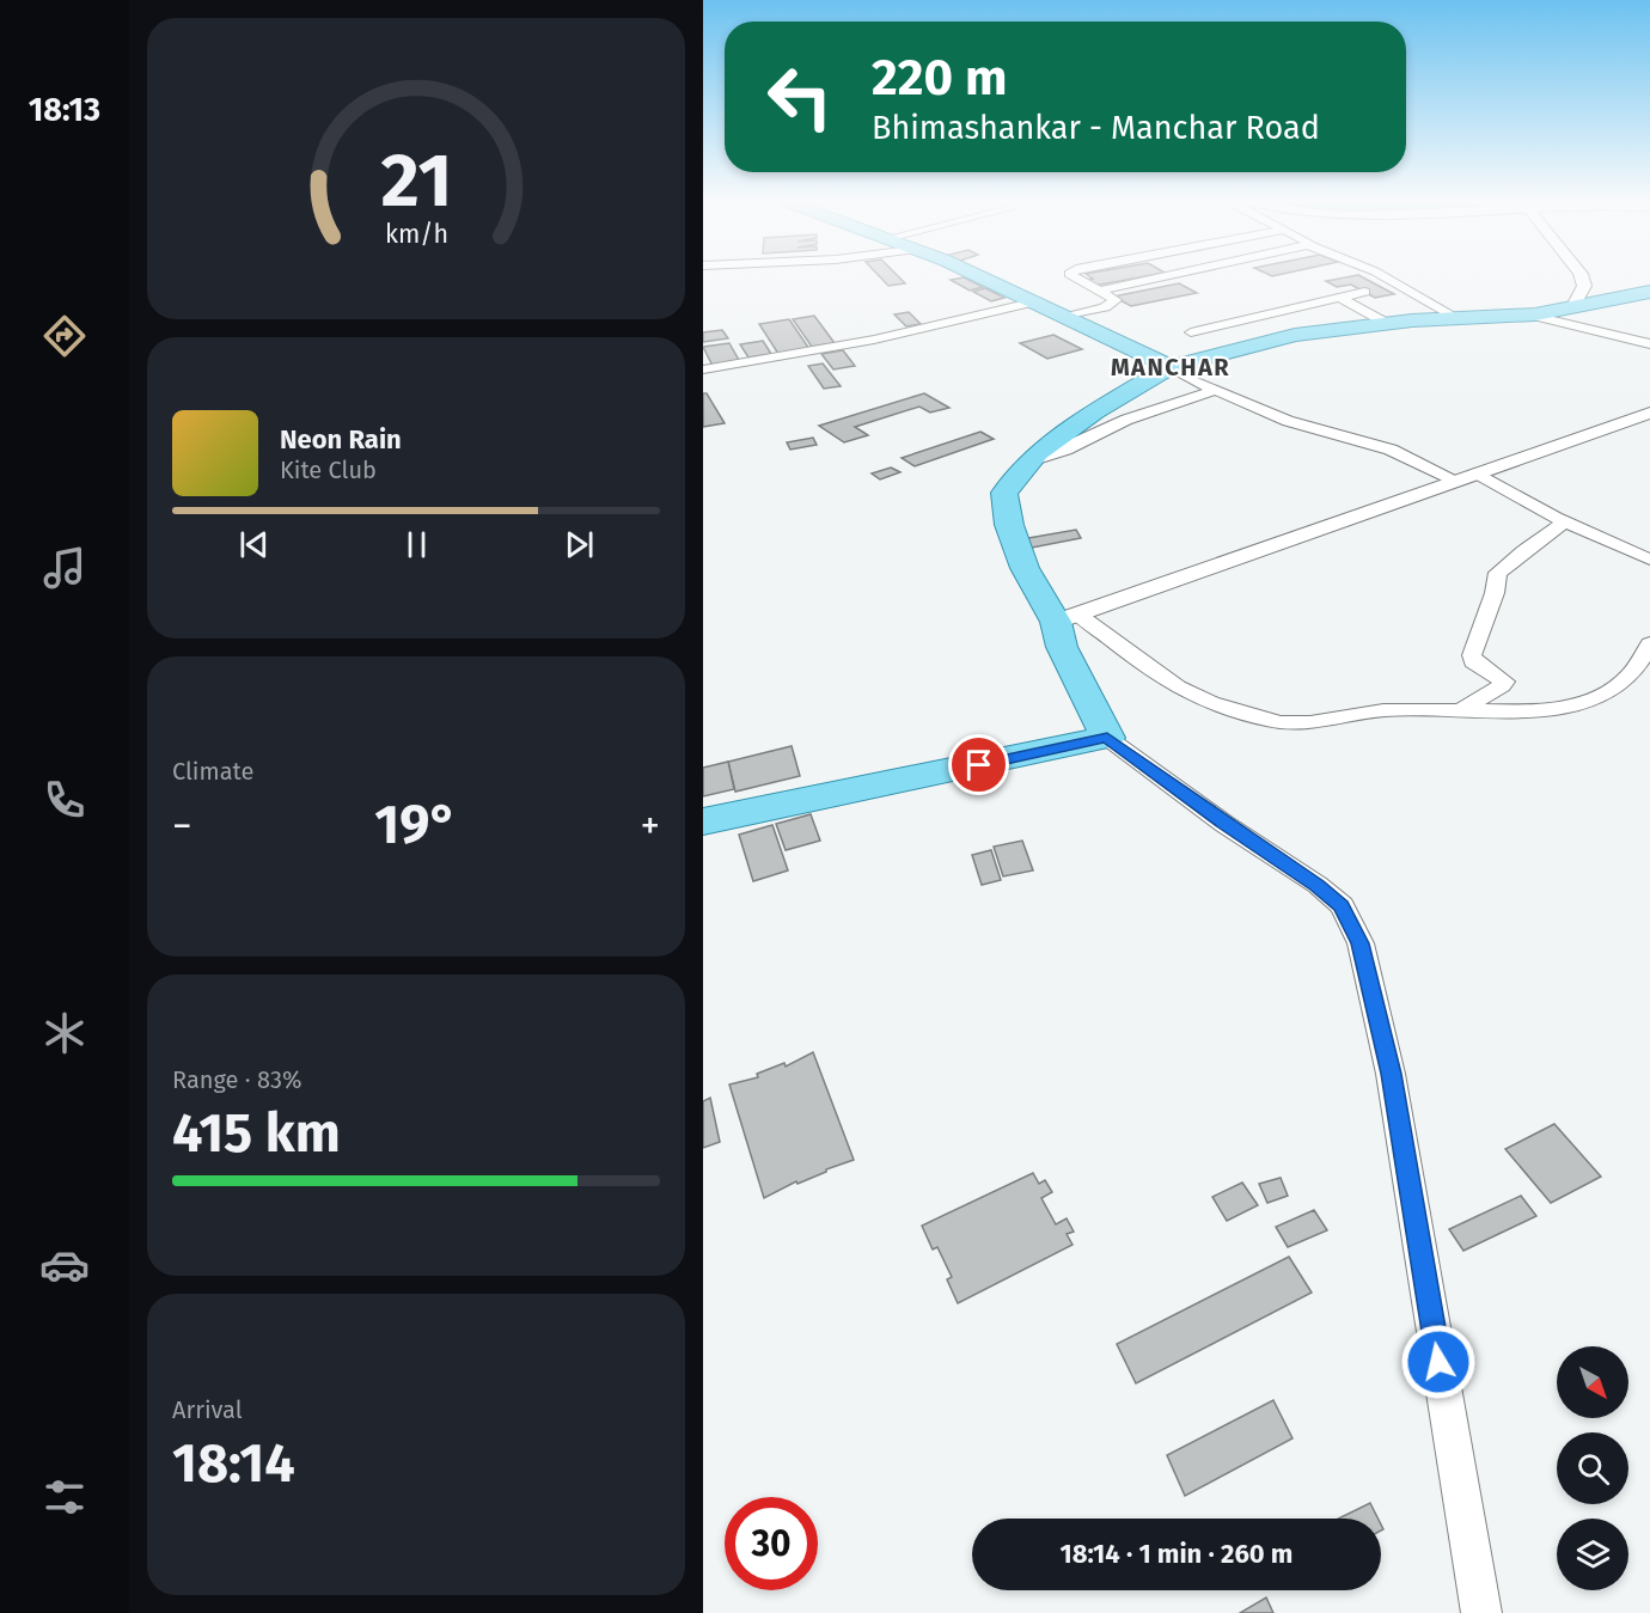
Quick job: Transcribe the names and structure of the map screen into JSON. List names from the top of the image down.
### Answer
{
  "districts": ["MANCHAR"],
  "north": "bottom right",
  "page": {
    "tabs": "18:13",
    "turn": ["220 m", "Bhimashankar - Manchar Road"],
    "song": ["Neon Rain", "Kite Club"],
    "tile": [
      "Climate",
      ["Range · 83%", "415 km"],
      ["Arrival", "18:14"]
    ],
    "heat": ["−", "19°", "+"],
    "limit": "30",
    "trip": "18:14 · 1 min · 260 m",
    "gauge": ["21", "km/h"]
  }
}
